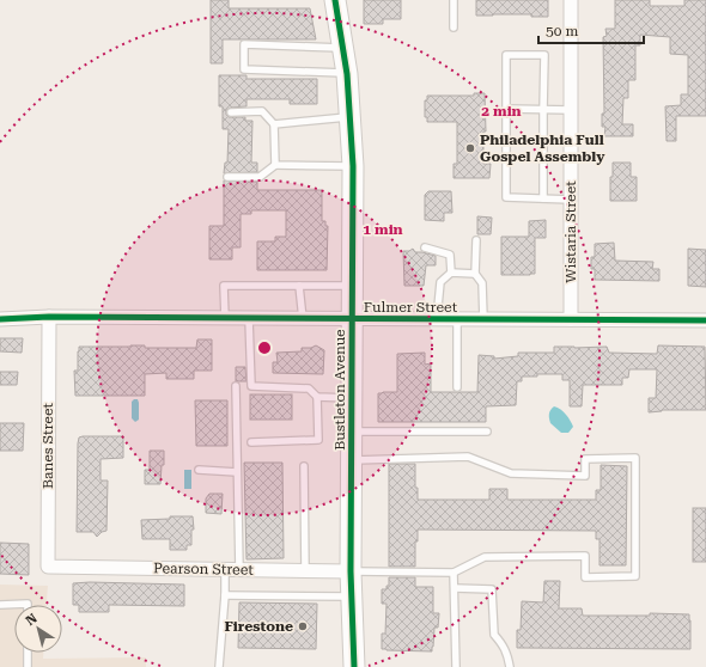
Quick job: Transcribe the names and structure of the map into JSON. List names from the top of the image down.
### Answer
{
  "streets": {
    "main road": ["Bustleton Avenue"],
    "street": [
      "Wistaria Street",
      "Fulmer Street",
      "Banes Street",
      "Pearson Street"
    ]
  },
  "crossings": [
    ["Wistaria Street", "Fulmer Street"],
    ["Fulmer Street", "Bustleton Avenue"],
    ["Fulmer Street", "Banes Street"],
    ["Bustleton Avenue", "Pearson Street"],
    ["Banes Street", "Pearson Street"]
  ],
  "places": ["Philadelphia Full Gospel Assembly", "Firestone"],
  "scale_bar": "50 m",
  "north": "top left",
  "rings": ["2 min", "1 min"]
}
